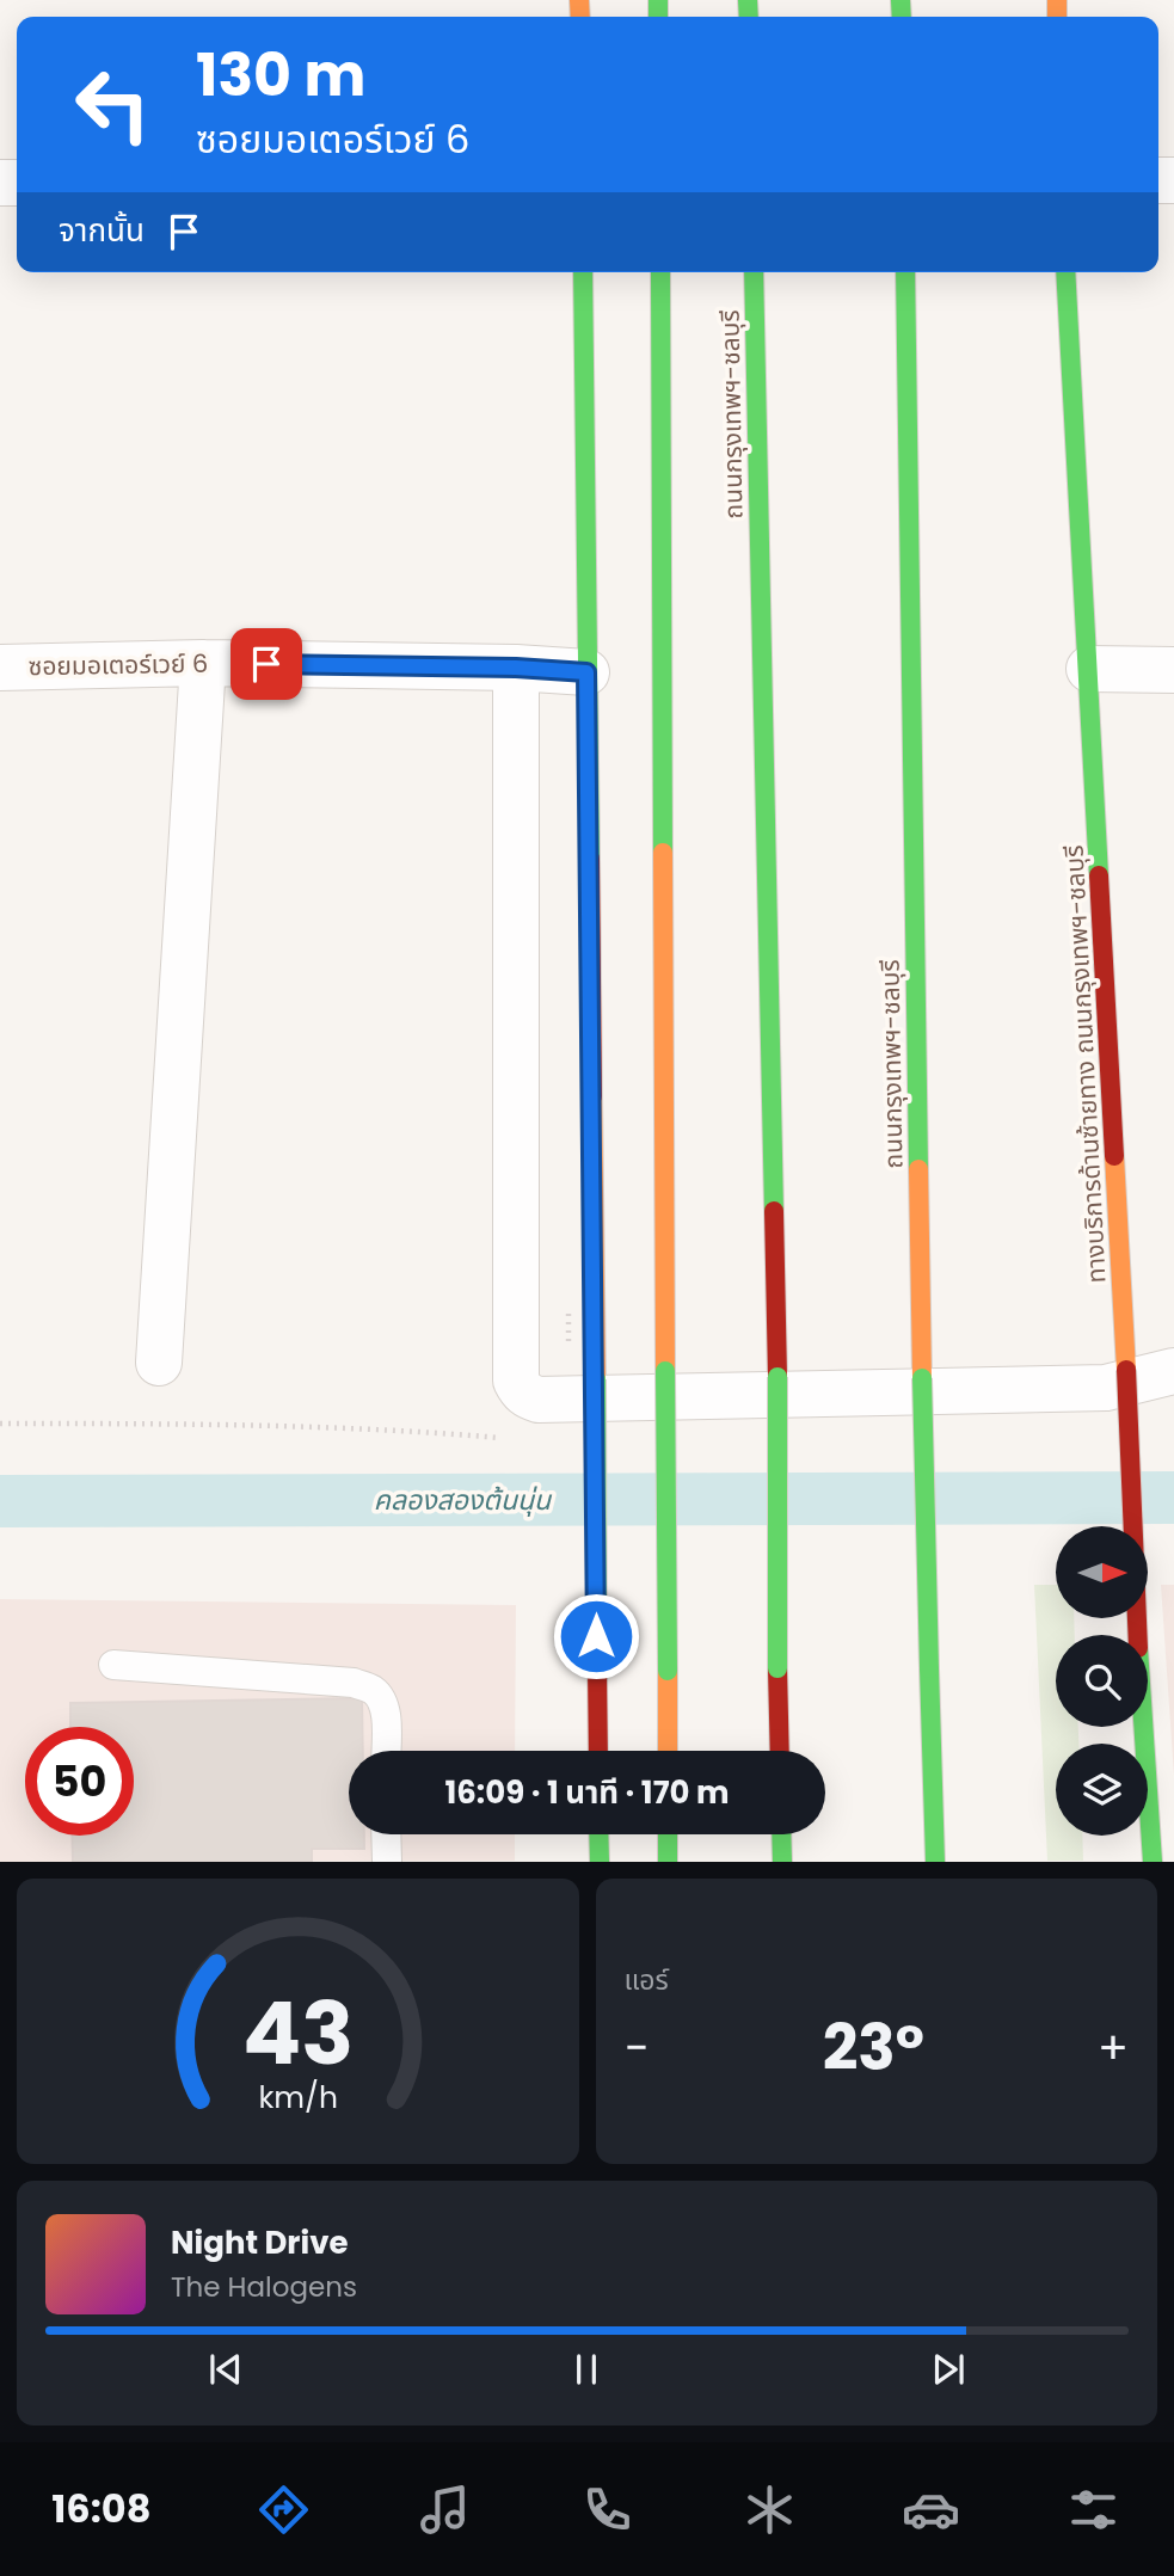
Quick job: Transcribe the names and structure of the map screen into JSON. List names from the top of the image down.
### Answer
{
  "streets": {
    "main road": ["ถนนกรุงเทพฯ-ชลบุรี", "ทางบริการด้านซ้ายทาง ถนนกรุงเทพฯ-ชลบุรี"],
    "street": ["ซอยมอเตอร์เวย์ 6"]
  },
  "water": ["คลองสองต้นนุ่น"],
  "north": "right",
  "page": {
    "turn": ["130 m", "ซอยมอเตอร์เวย์ 6"],
    "then": "จากนั้น",
    "limit": "50",
    "trip": "16:09 · 1 นาที · 170 m",
    "tile": "แอร์",
    "heat": ["−", "23°", "+"],
    "song": ["Night Drive", "The Halogens"],
    "tabs": "16:08",
    "gauge": ["43", "km/h"]
  }
}
